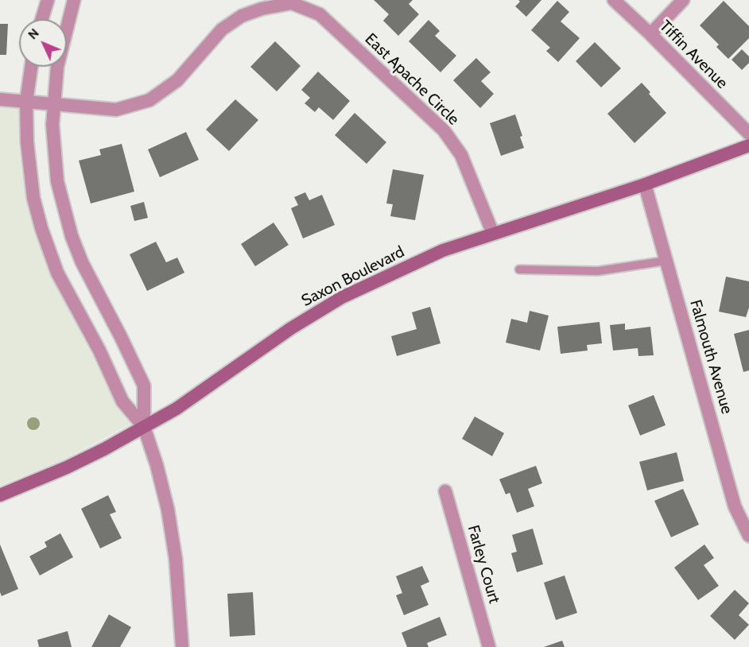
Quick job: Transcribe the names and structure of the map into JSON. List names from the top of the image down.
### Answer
{
  "streets": {
    "main road": ["Saxon Boulevard"],
    "street": [
      "Tiffin Avenue",
      "East Apache Circle",
      "Falmouth Avenue",
      "Farley Court"
    ]
  },
  "crossings": [
    ["East Apache Circle", "Saxon Boulevard"],
    ["Saxon Boulevard", "Falmouth Avenue"]
  ],
  "north": "top left"
}
